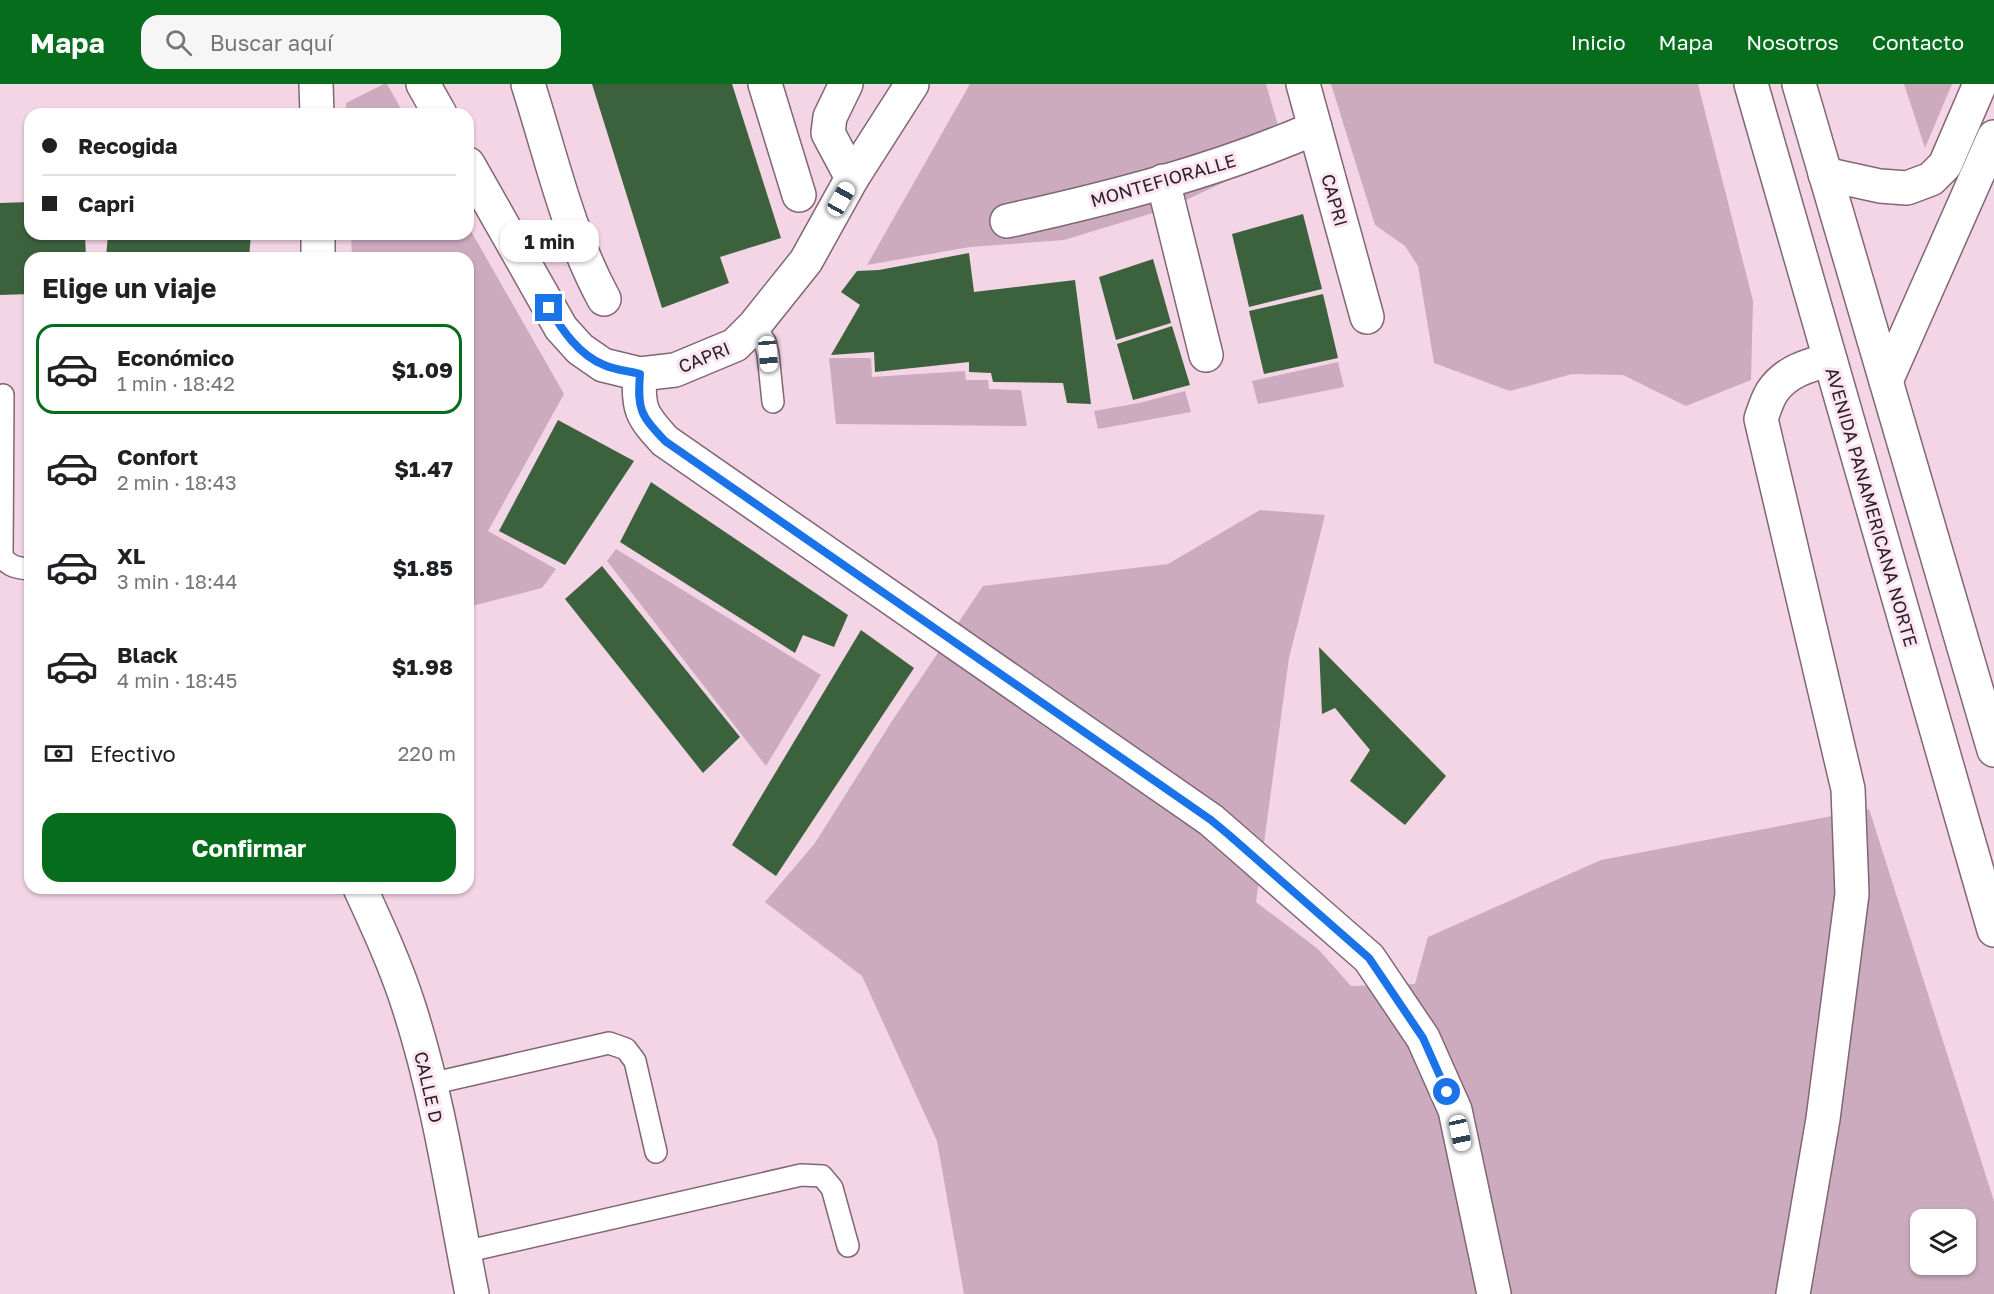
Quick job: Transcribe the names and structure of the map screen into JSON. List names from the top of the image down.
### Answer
{
  "streets": {
    "street": [
      "MONTEFIORALLE",
      "CAPRI",
      "AVENIDA PANAMERICANA NORTE",
      "CALLE D"
    ]
  },
  "crossings": [
    ["MONTEFIORALLE", "CAPRI"]
  ],
  "page": {
    "header": "Mapa",
    "search": "Buscar aquí",
    "nav": [
      "Inicio",
      "Mapa",
      "Nosotros",
      "Contacto"
    ],
    "banner": ["Recogida", "Capri"],
    "bubble": "1 min",
    "heading": "Elige un viaje",
    "list": [
      {
        "name": "Económico",
        "note": "1 min · 18:42",
        "value": "$1.09"
      },
      {
        "name": "Confort",
        "note": "2 min · 18:43",
        "value": "$1.47"
      },
      {
        "name": "XL",
        "note": "3 min · 18:44",
        "value": "$1.85"
      },
      {
        "name": "Black",
        "note": "4 min · 18:45",
        "value": "$1.98"
      }
    ],
    "pay": ["Efectivo", "220 m"],
    "buttons": "Confirmar"
  }
}
